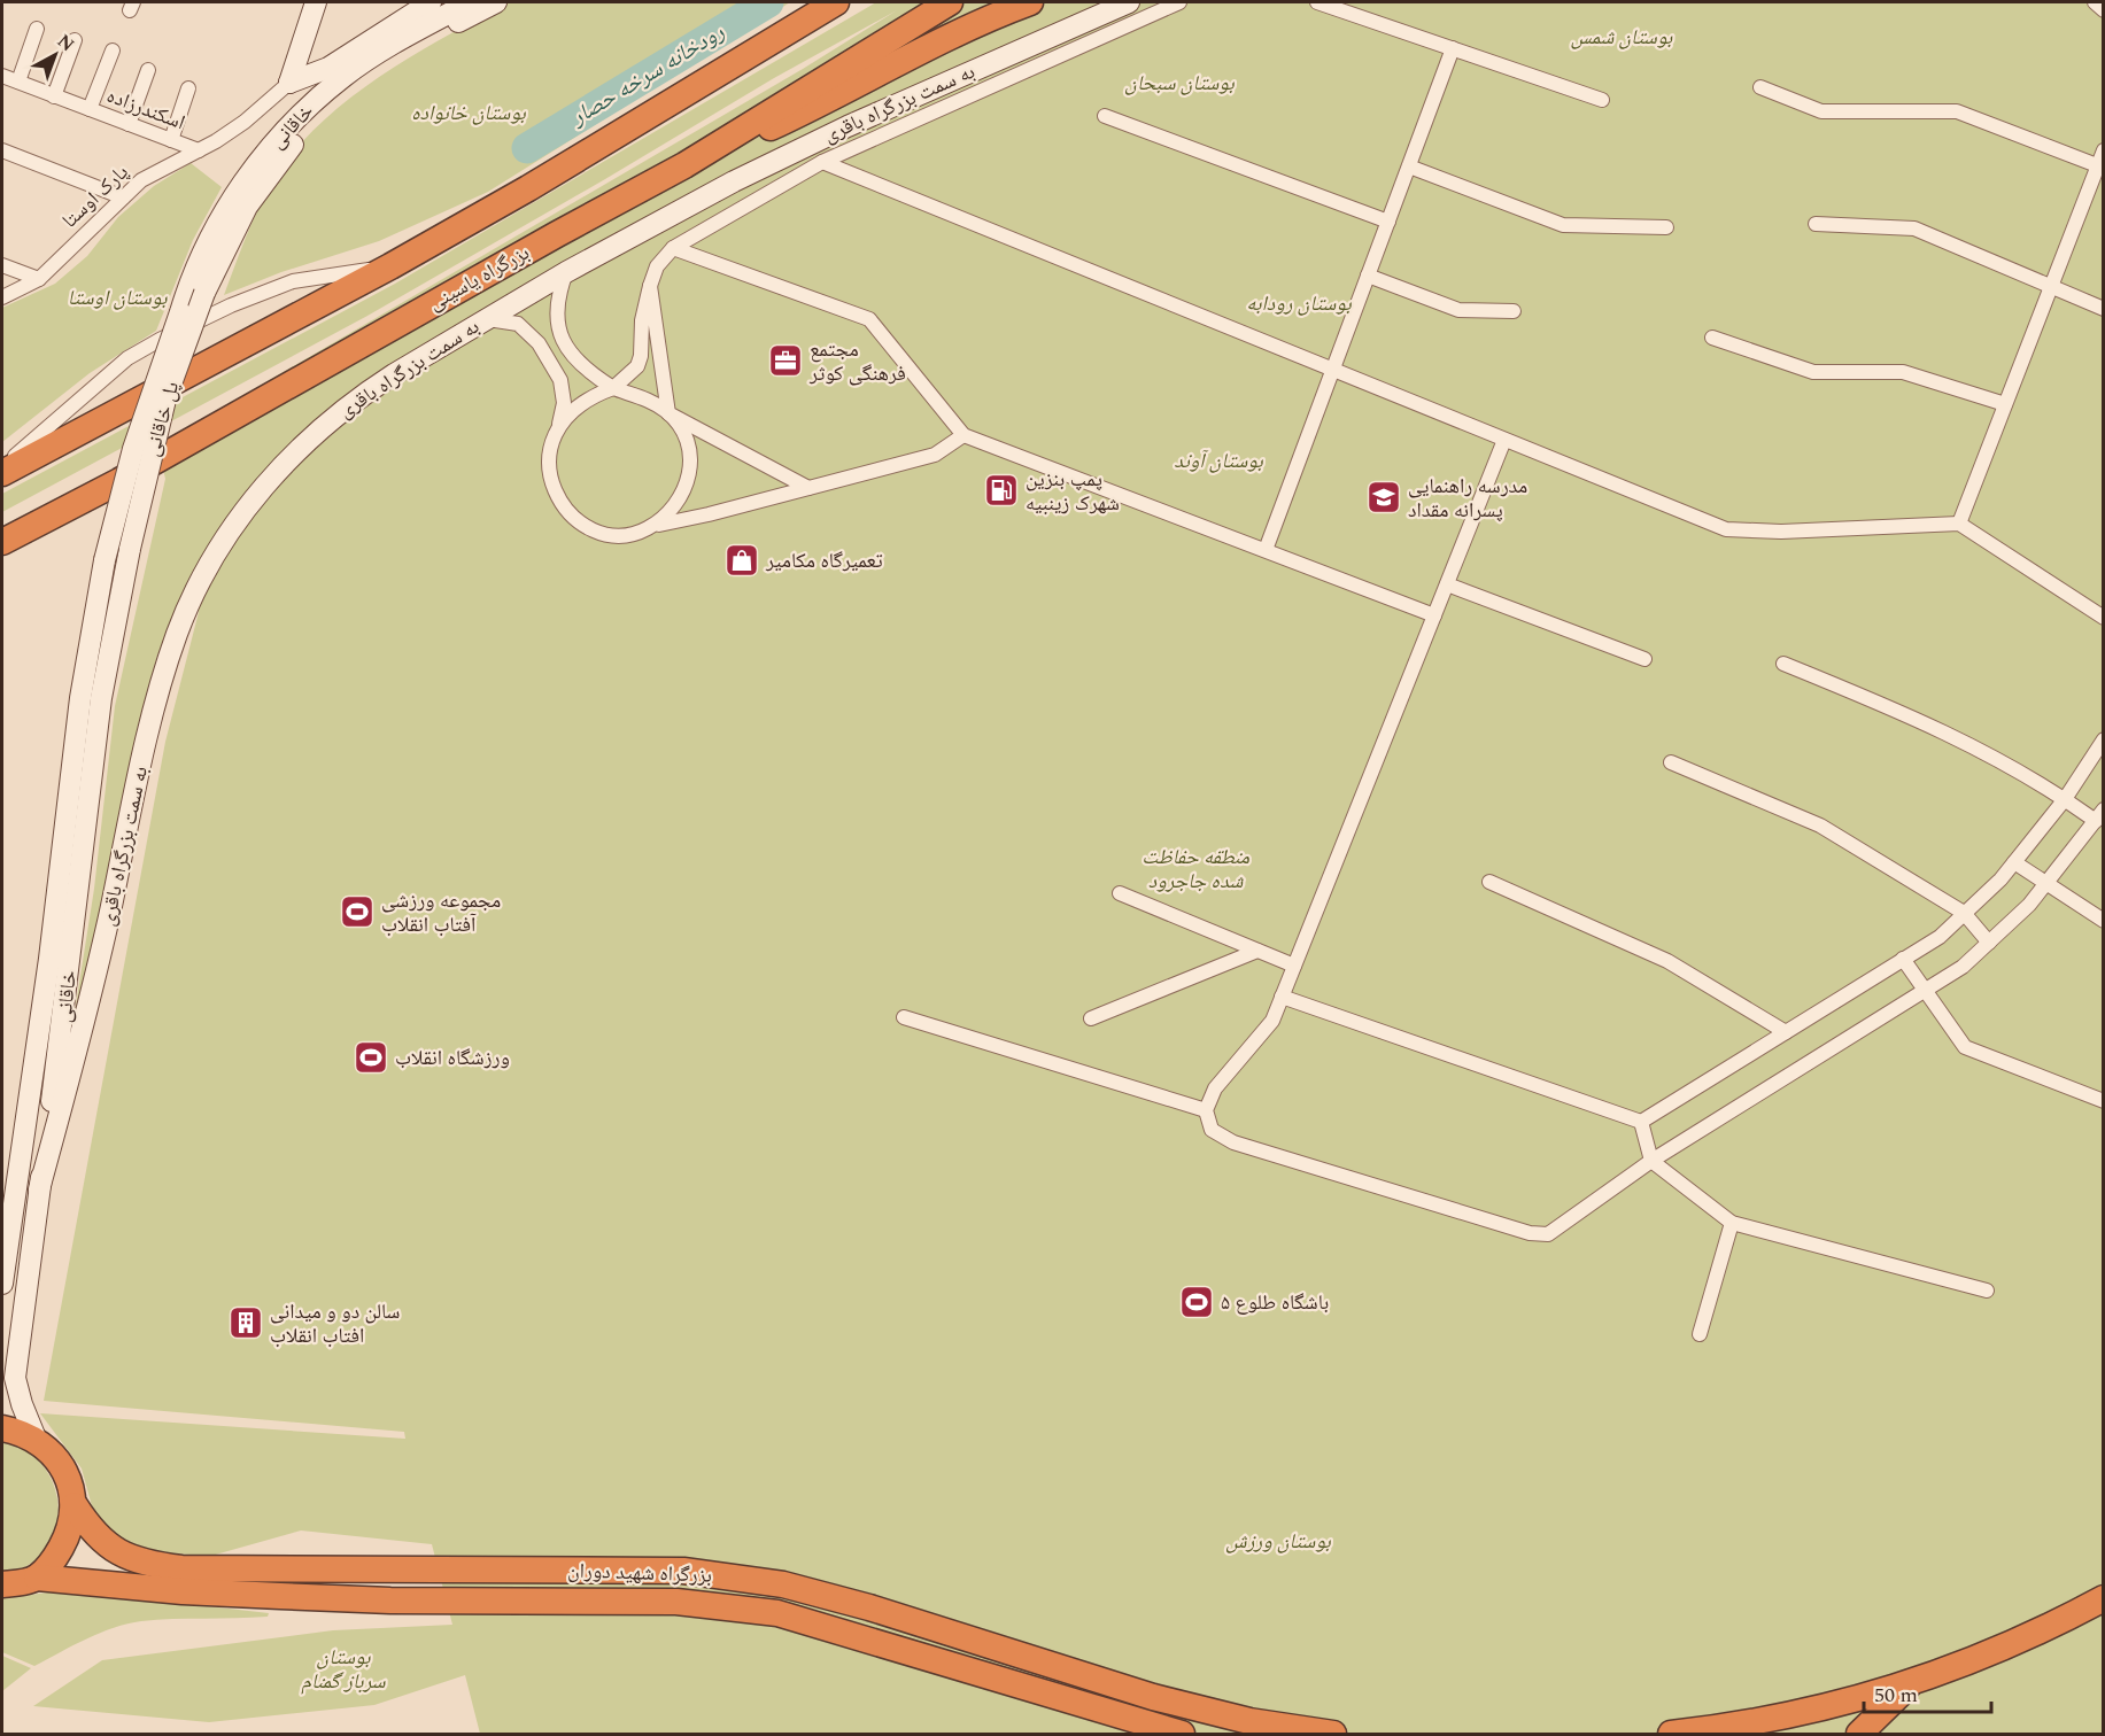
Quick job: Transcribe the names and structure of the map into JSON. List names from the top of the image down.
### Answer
{
  "streets": {
    "highway": ["بزرگراه یاسینی", "بزرگراه شهید دوران"],
    "main road": ["به سمت بزرگراه باقری", "خاقانی", "پل خاقانی"],
    "street": ["اسکندرزاده", "پارک اوستا"]
  },
  "crossings": [
    ["به سمت بزرگراه باقری", "خاقانی"],
    ["اسکندرزاده", "پارک اوستا"],
    ["خاقانی", "پل خاقانی"]
  ],
  "water": ["رودخانه سرخه حصار"],
  "parks": [
    "بوستان شمس",
    "بوستان سبحان",
    "بوستان خانواده",
    "بوستان اوستا",
    "بوستان رودابه",
    "بوستان آوند",
    "منطقه حفاظت شده جاجرود",
    "بوستان ورزش",
    "بوستان سرباز گمنام"
  ],
  "places": {
    "office": ["مجتمع فرهنگی کوثر"],
    "fuel station": ["پمپ بنزین شهرک زینبیه"],
    "school or university": ["مدرسه راهنمایی پسرانه مقداد"],
    "shop": ["تعمیرگاه مکامیر"],
    "sports": ["مجموعه ورزشی آفتاب انقلاب", "ورزشگاه انقلاب", "باشگاه طلوع ۵"],
    "building": ["سالن دو و میدانی افتاب انقلاب"]
  },
  "scale_bar": "50 m",
  "north": "top right"
}
